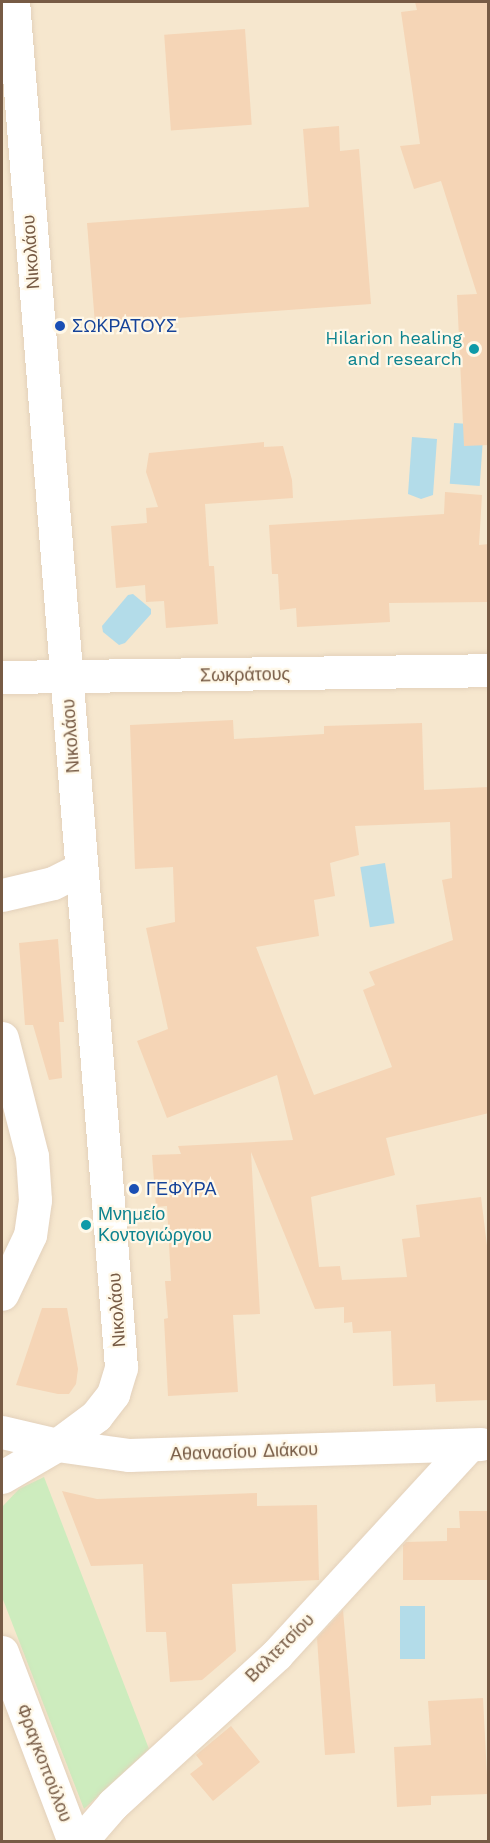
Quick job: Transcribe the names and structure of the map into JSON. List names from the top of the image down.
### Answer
{
  "streets": {
    "street": [
      "Νικολάου",
      "Σωκράτους",
      "Αθανασίου Διάκου",
      "Βαλτετσίου",
      "Φραγκοπούλου"
    ]
  },
  "crossings": [
    ["Νικολάου", "Σωκράτους"],
    ["Νικολάου", "Αθανασίου Διάκου"],
    ["Αθανασίου Διάκου", "Βαλτετσίου"]
  ],
  "places": [
    "ΣΩΚΡΑΤΟΥΣ",
    "Hilarion healing and research",
    "ΓΕΦΥΡΑ",
    "Μνημείο Κοντογιώργου"
  ]
}
